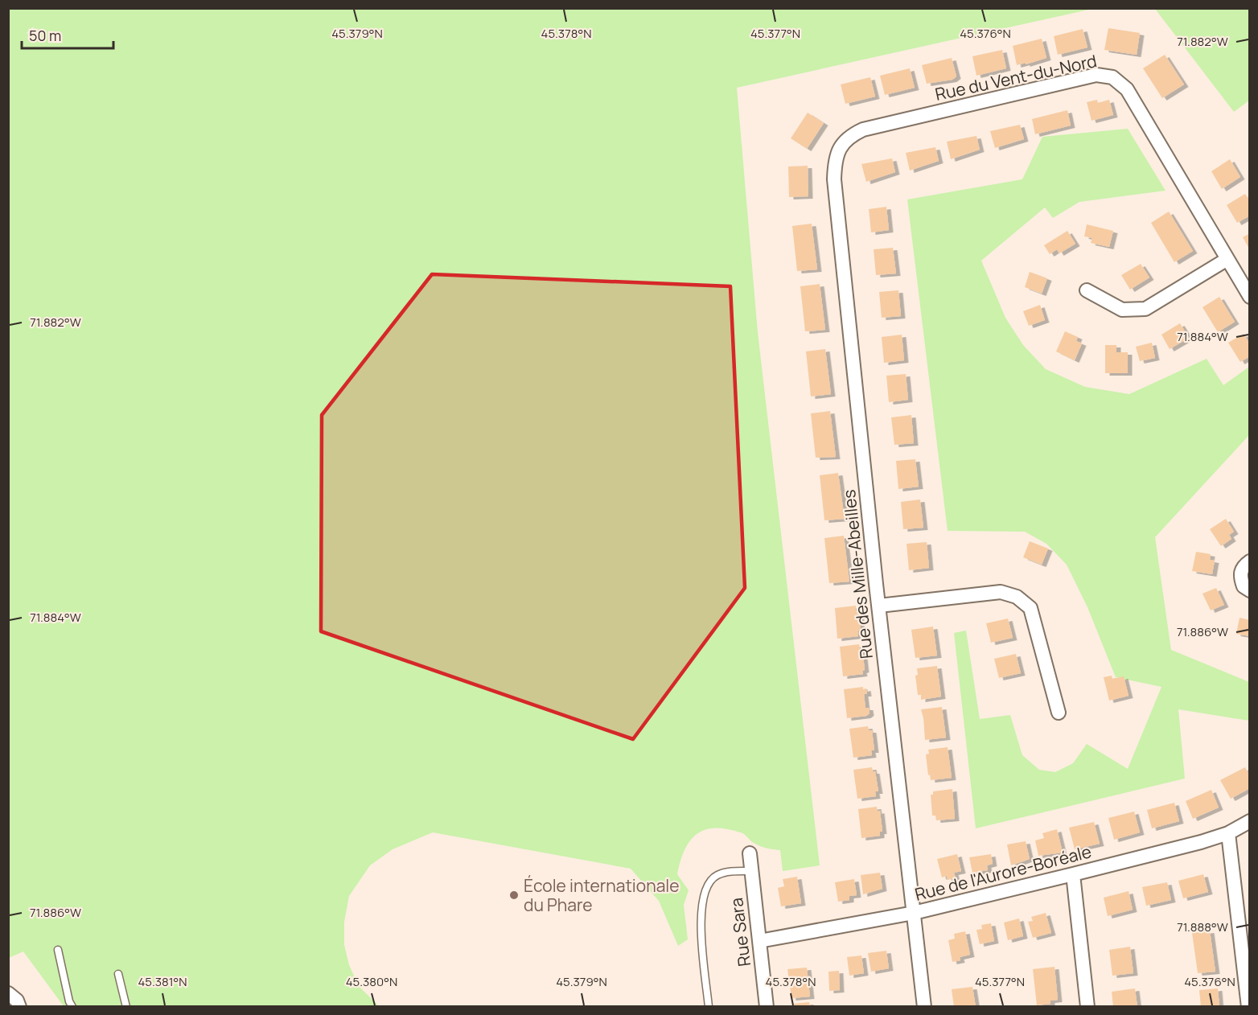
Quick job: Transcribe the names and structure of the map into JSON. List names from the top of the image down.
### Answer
{
  "streets": {
    "street": [
      "Rue du Vent-du-Nord",
      "Rue des Mille-Abeilles",
      "Rue de l'Aurore-Boréale",
      "Rue Sara"
    ]
  },
  "crossings": [
    ["Rue du Vent-du-Nord", "Rue des Mille-Abeilles"],
    ["Rue des Mille-Abeilles", "Rue de l'Aurore-Boréale"],
    ["Rue de l'Aurore-Boréale", "Rue Sara"]
  ],
  "places": ["École internationale du Phare"],
  "scale_bar": "50 m",
  "coordinates": [
    "45.379°N",
    "45.378°N",
    "45.377°N",
    "45.376°N",
    "71.882°W",
    "71.884°W",
    "71.886°W",
    "71.888°W",
    "45.381°N",
    "45.380°N"
  ]
}
